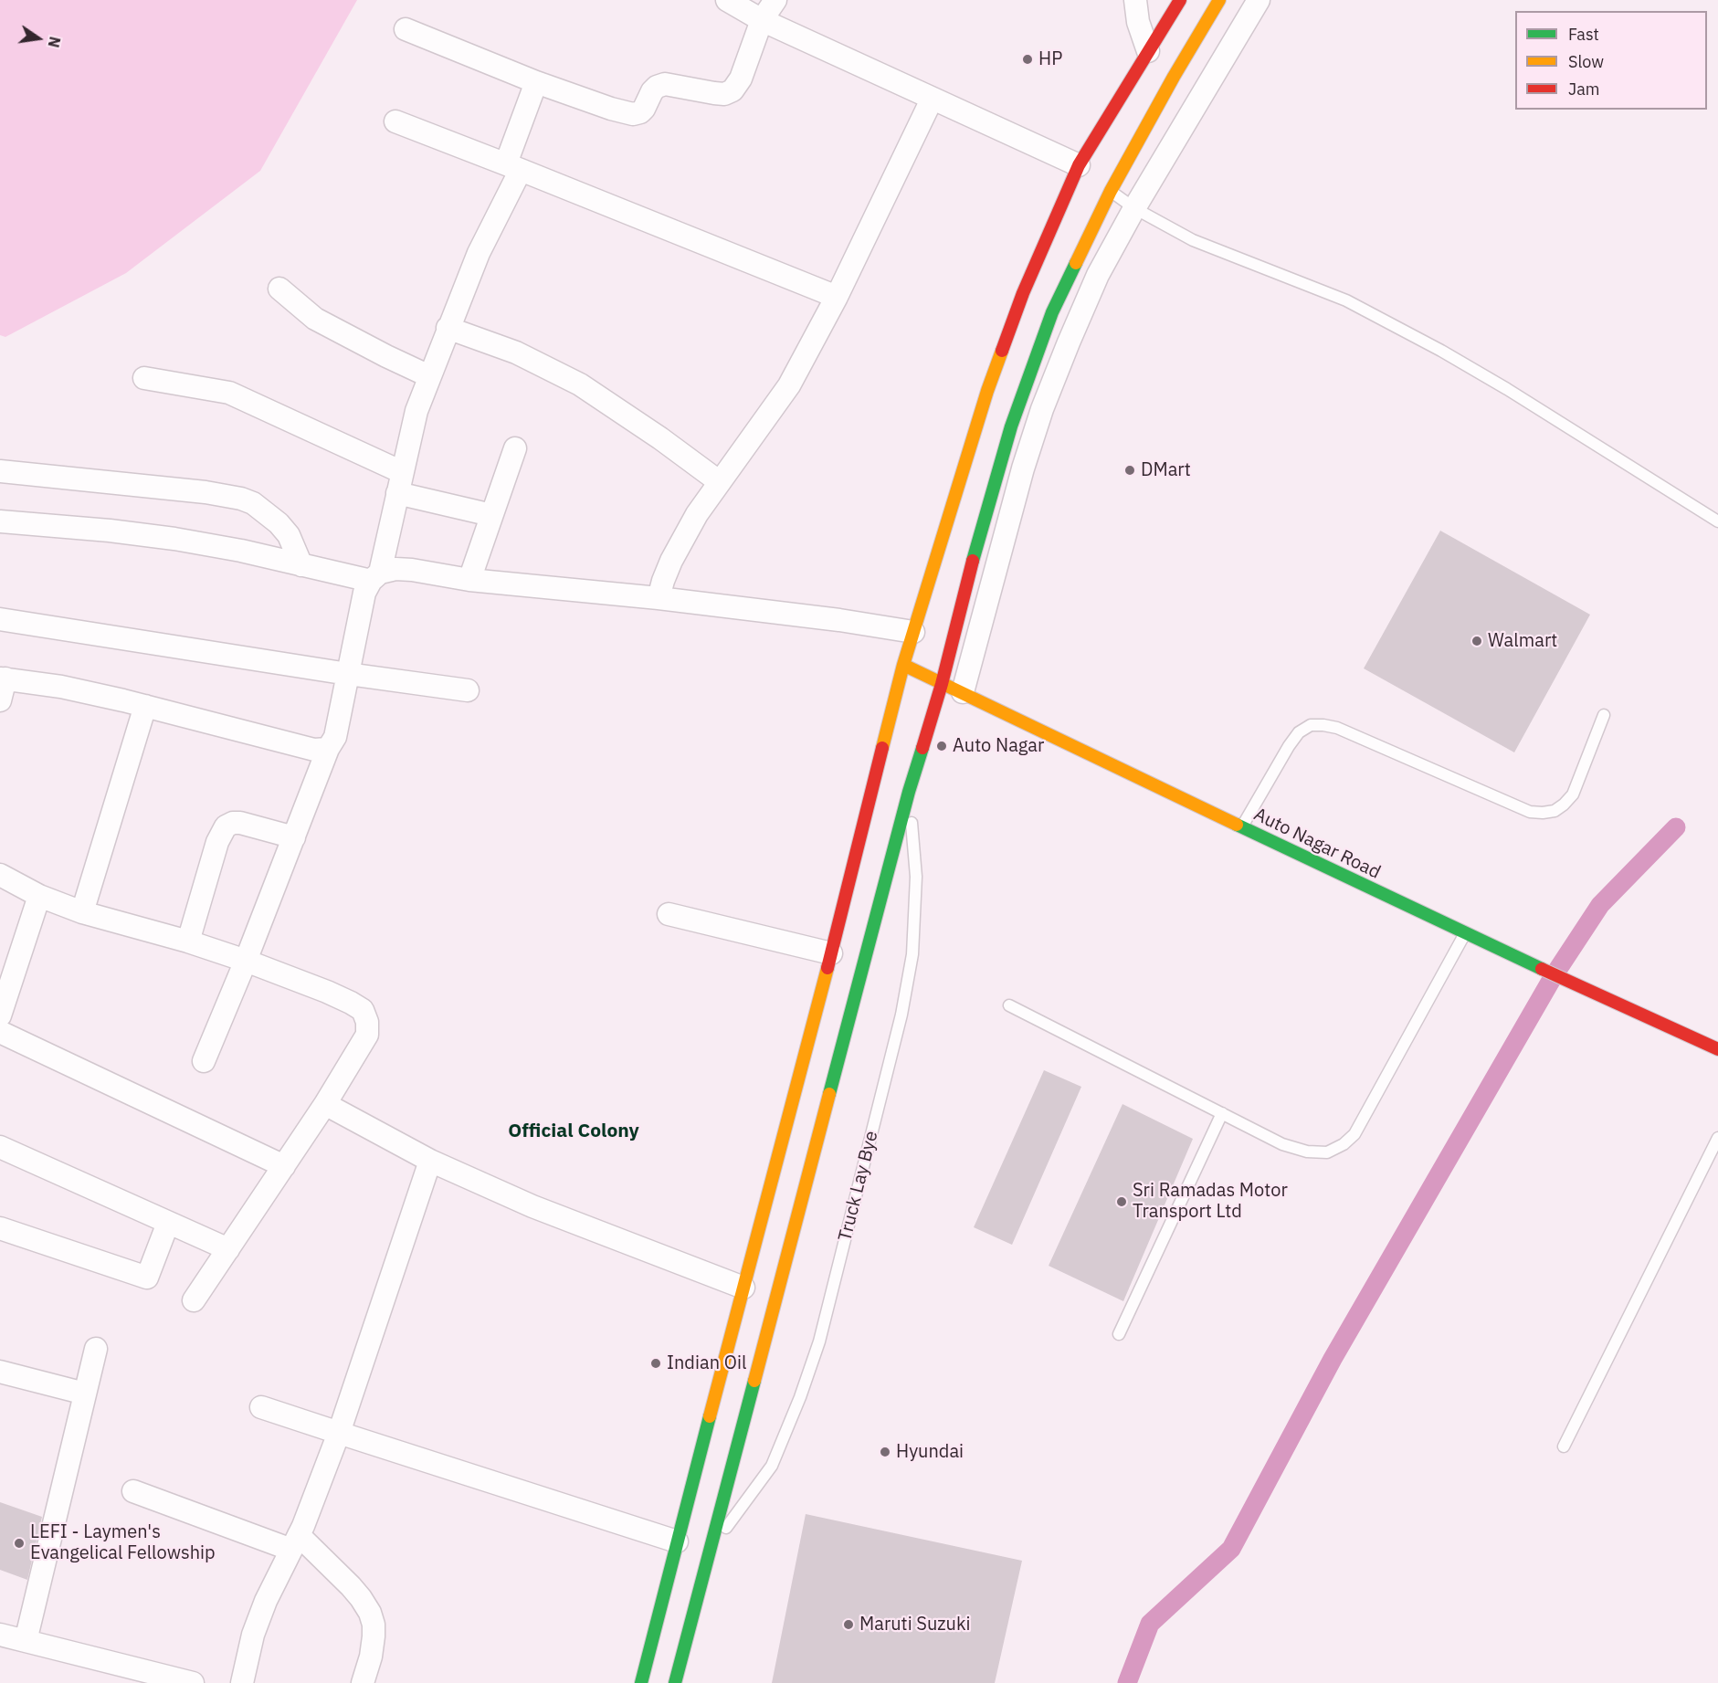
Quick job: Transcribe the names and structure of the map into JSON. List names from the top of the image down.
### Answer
{
  "streets": {
    "main road": ["Auto Nagar Road"],
    "lane": ["Truck Lay Bye"]
  },
  "districts": ["Official Colony"],
  "places": [
    "HP",
    "DMart",
    "Walmart",
    "Auto Nagar",
    "Sri Ramadas Motor Transport Ltd",
    "Indian Oil",
    "Hyundai",
    "LEFI - Laymen's Evangelical Fellowship",
    "Maruti Suzuki"
  ],
  "legend": ["Fast", "Slow", "Jam"],
  "north": "right"
}
